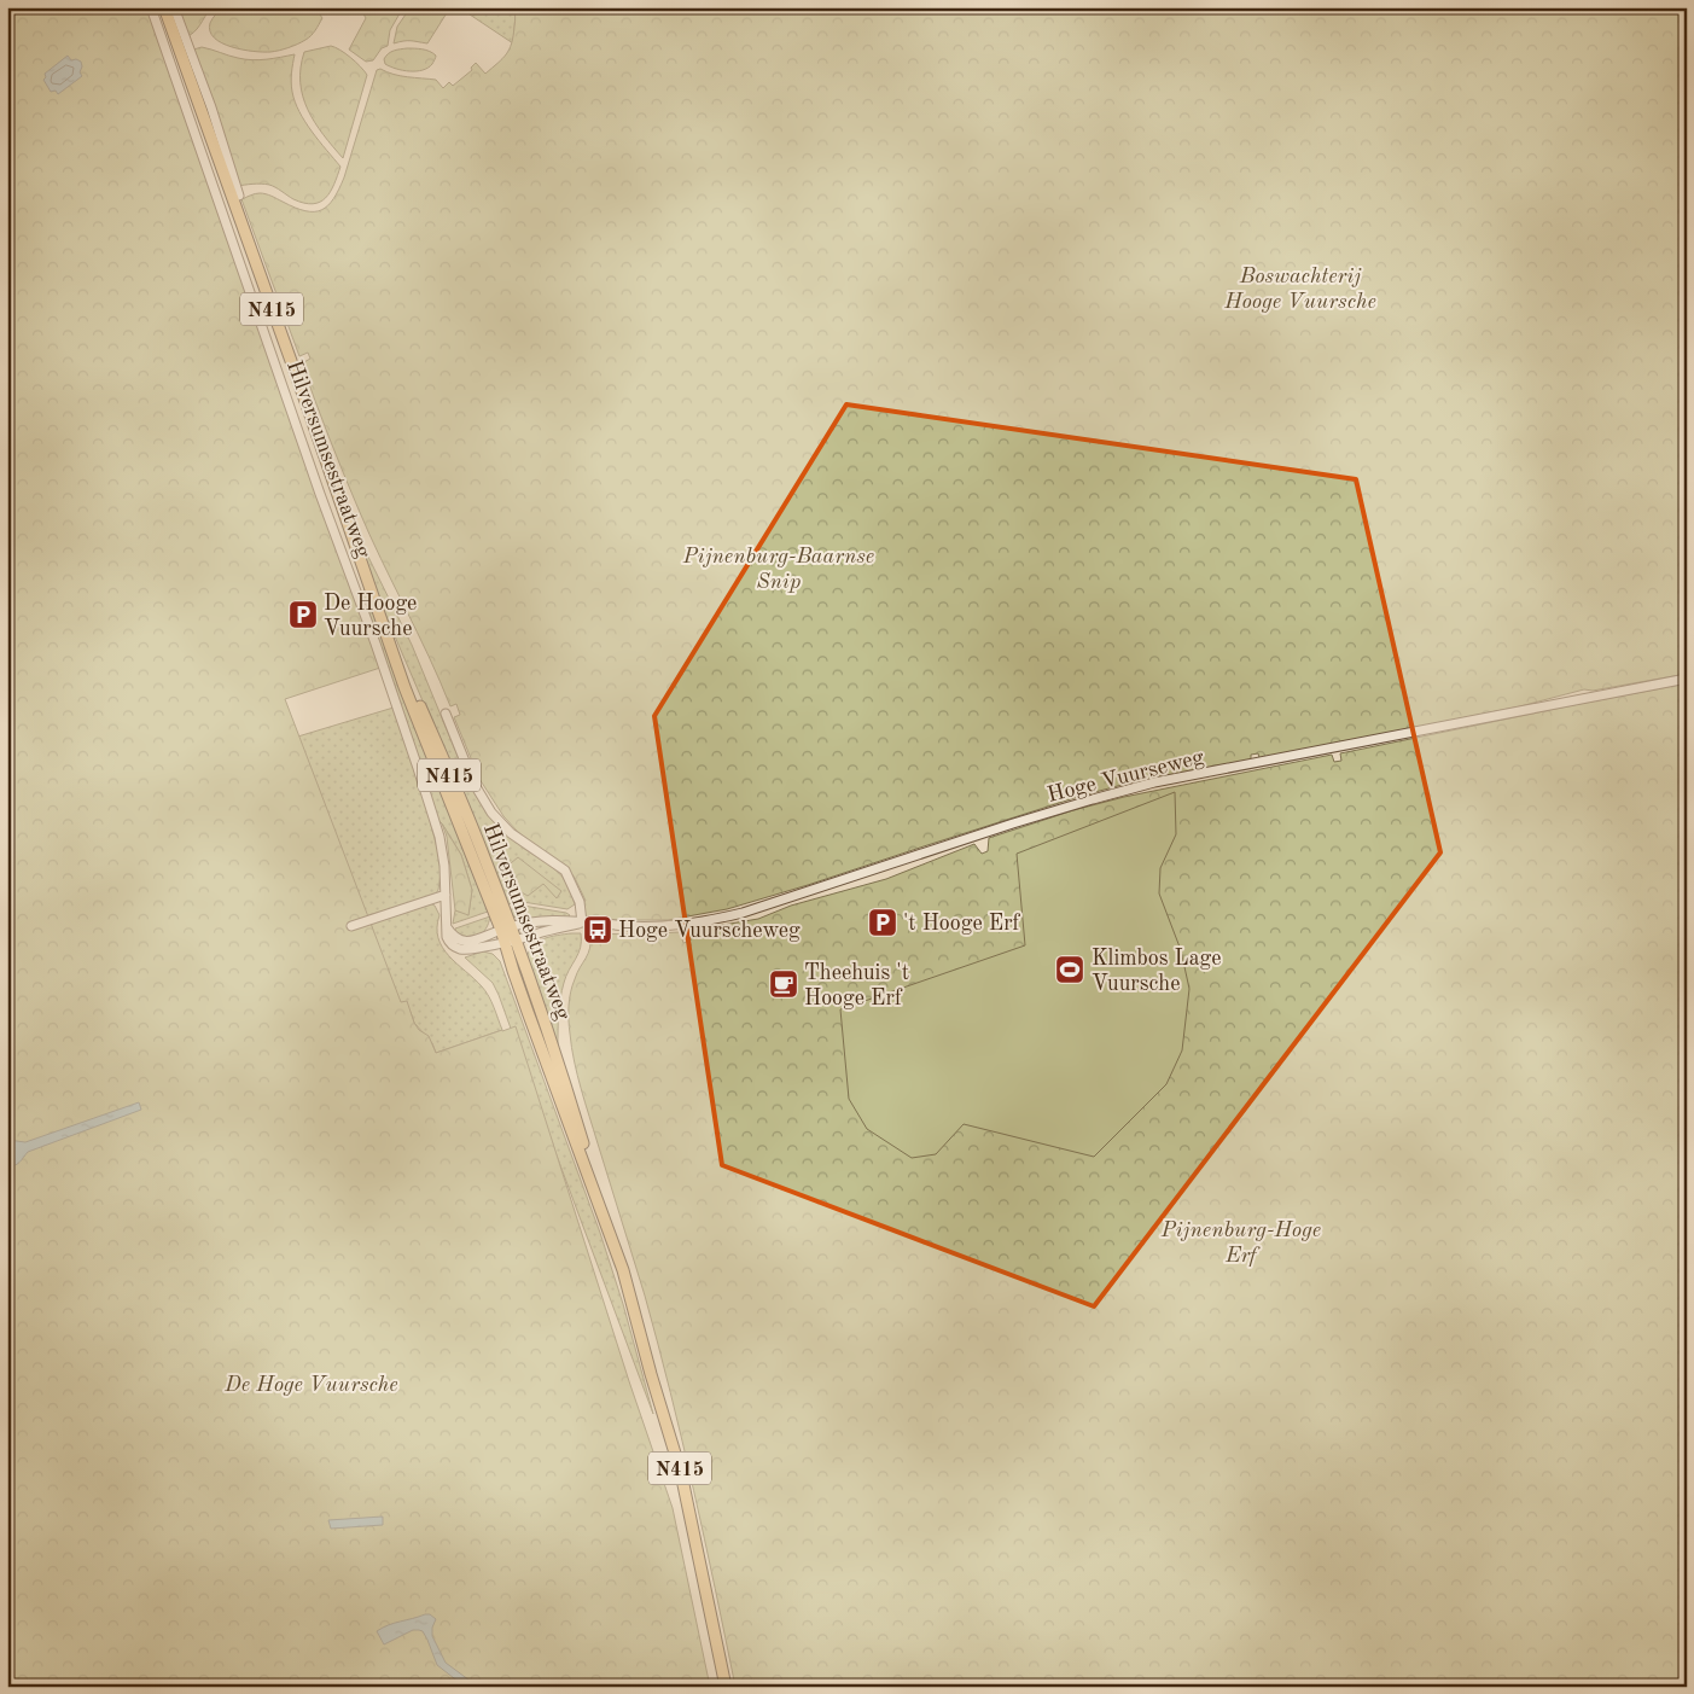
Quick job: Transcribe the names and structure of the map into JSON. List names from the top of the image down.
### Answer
{
  "streets": {
    "main road": ["N415", "Hilversumsestraatweg"],
    "street": ["Hoge Vuurseweg"]
  },
  "crossings": [
    ["Hilversumsestraatweg", "Hoge Vuurseweg"]
  ],
  "parks": [
    "Boswachterij Hooge Vuursche",
    "Pijnenburg-Baarnse Snip",
    "Pijnenburg-Hoge Erf",
    "De Hoge Vuursche"
  ],
  "places": {
    "parking": ["De Hooge Vuursche", "'t Hooge Erf"],
    "bus stop": ["Hoge Vuurscheweg"],
    "sports": ["Klimbos Lage Vuursche"],
    "cafe": ["Theehuis 't Hooge Erf"]
  }
}
